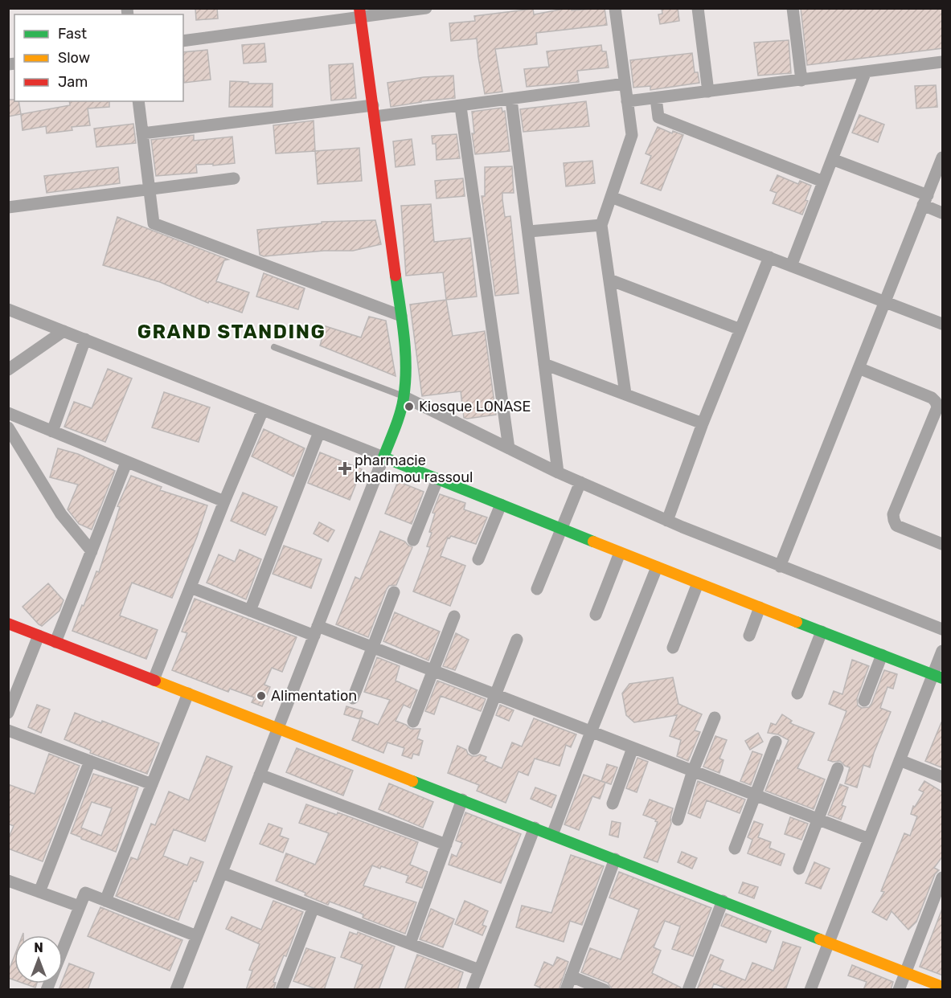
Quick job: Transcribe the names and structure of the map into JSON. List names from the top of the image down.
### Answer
{
  "districts": ["GRAND STANDING"],
  "places": {
    "other": ["Kiosque LONASE", "Alimentation"],
    "health": ["pharmacie khadimou rassoul"]
  },
  "legend": ["Fast", "Slow", "Jam"],
  "north": "top"
}
